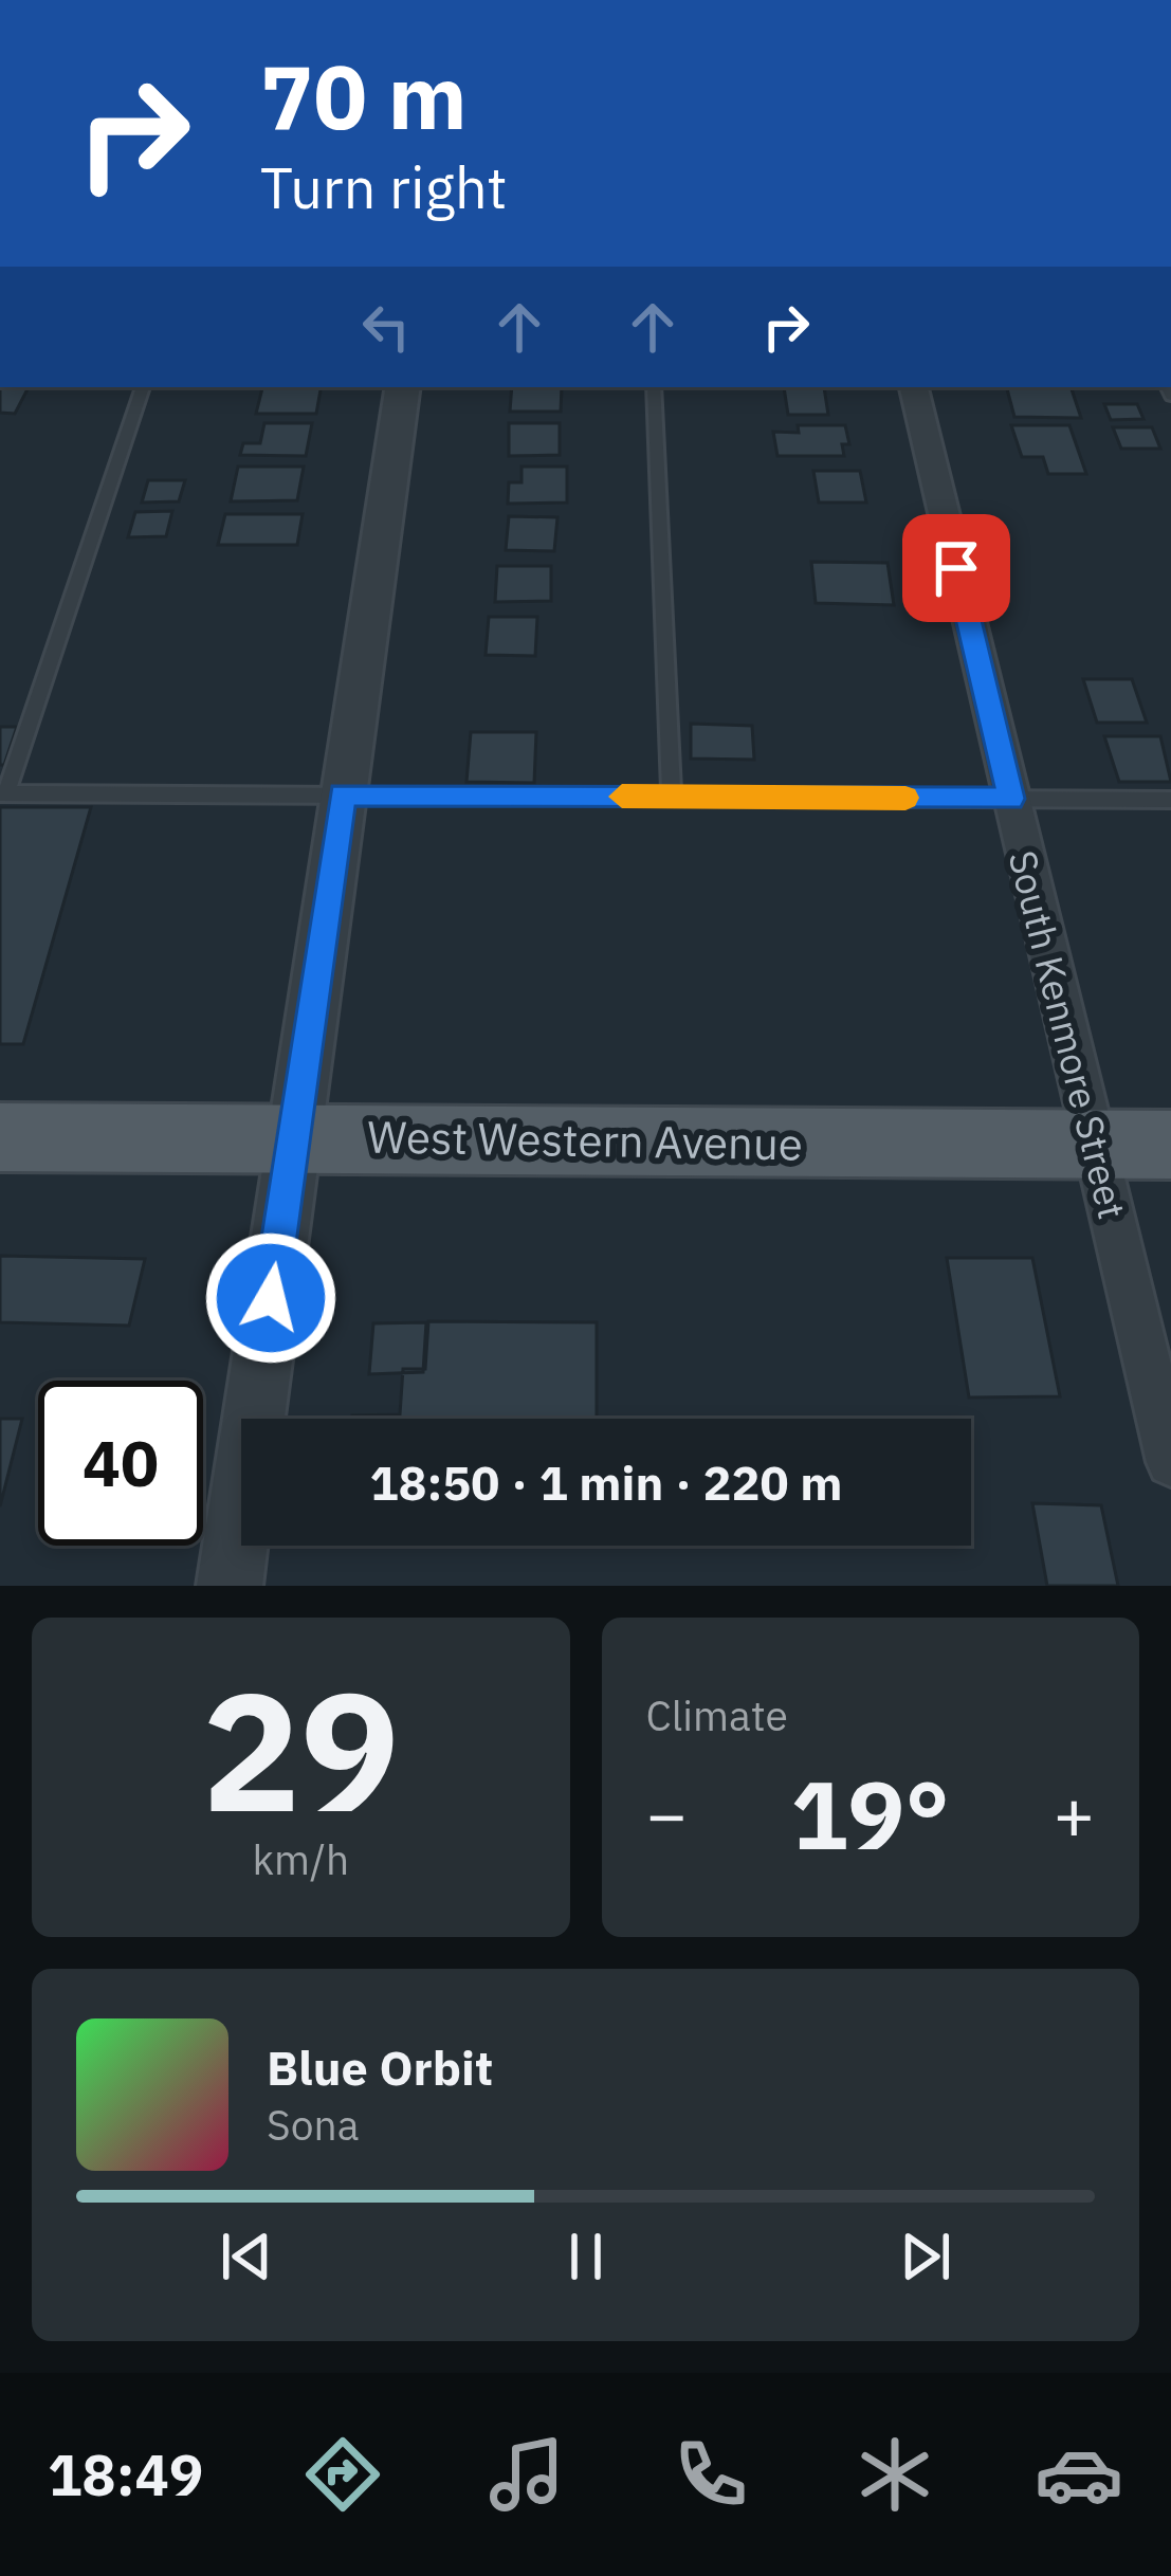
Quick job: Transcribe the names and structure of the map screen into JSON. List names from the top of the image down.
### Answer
{
  "streets": {
    "main road": ["West Western Avenue"],
    "street": ["South Kenmore Street"]
  },
  "crossings": [
    ["South Kenmore Street", "West Western Avenue"]
  ],
  "page": {
    "turn": ["70 m", "Turn right"],
    "limit": "40",
    "trip": "18:50 · 1 min · 220 m",
    "tile": [
      ["29", "km/h"],
      "Climate"
    ],
    "heat": ["−", "19°", "+"],
    "song": ["Blue Orbit", "Sona"],
    "tabs": "18:49"
  }
}
